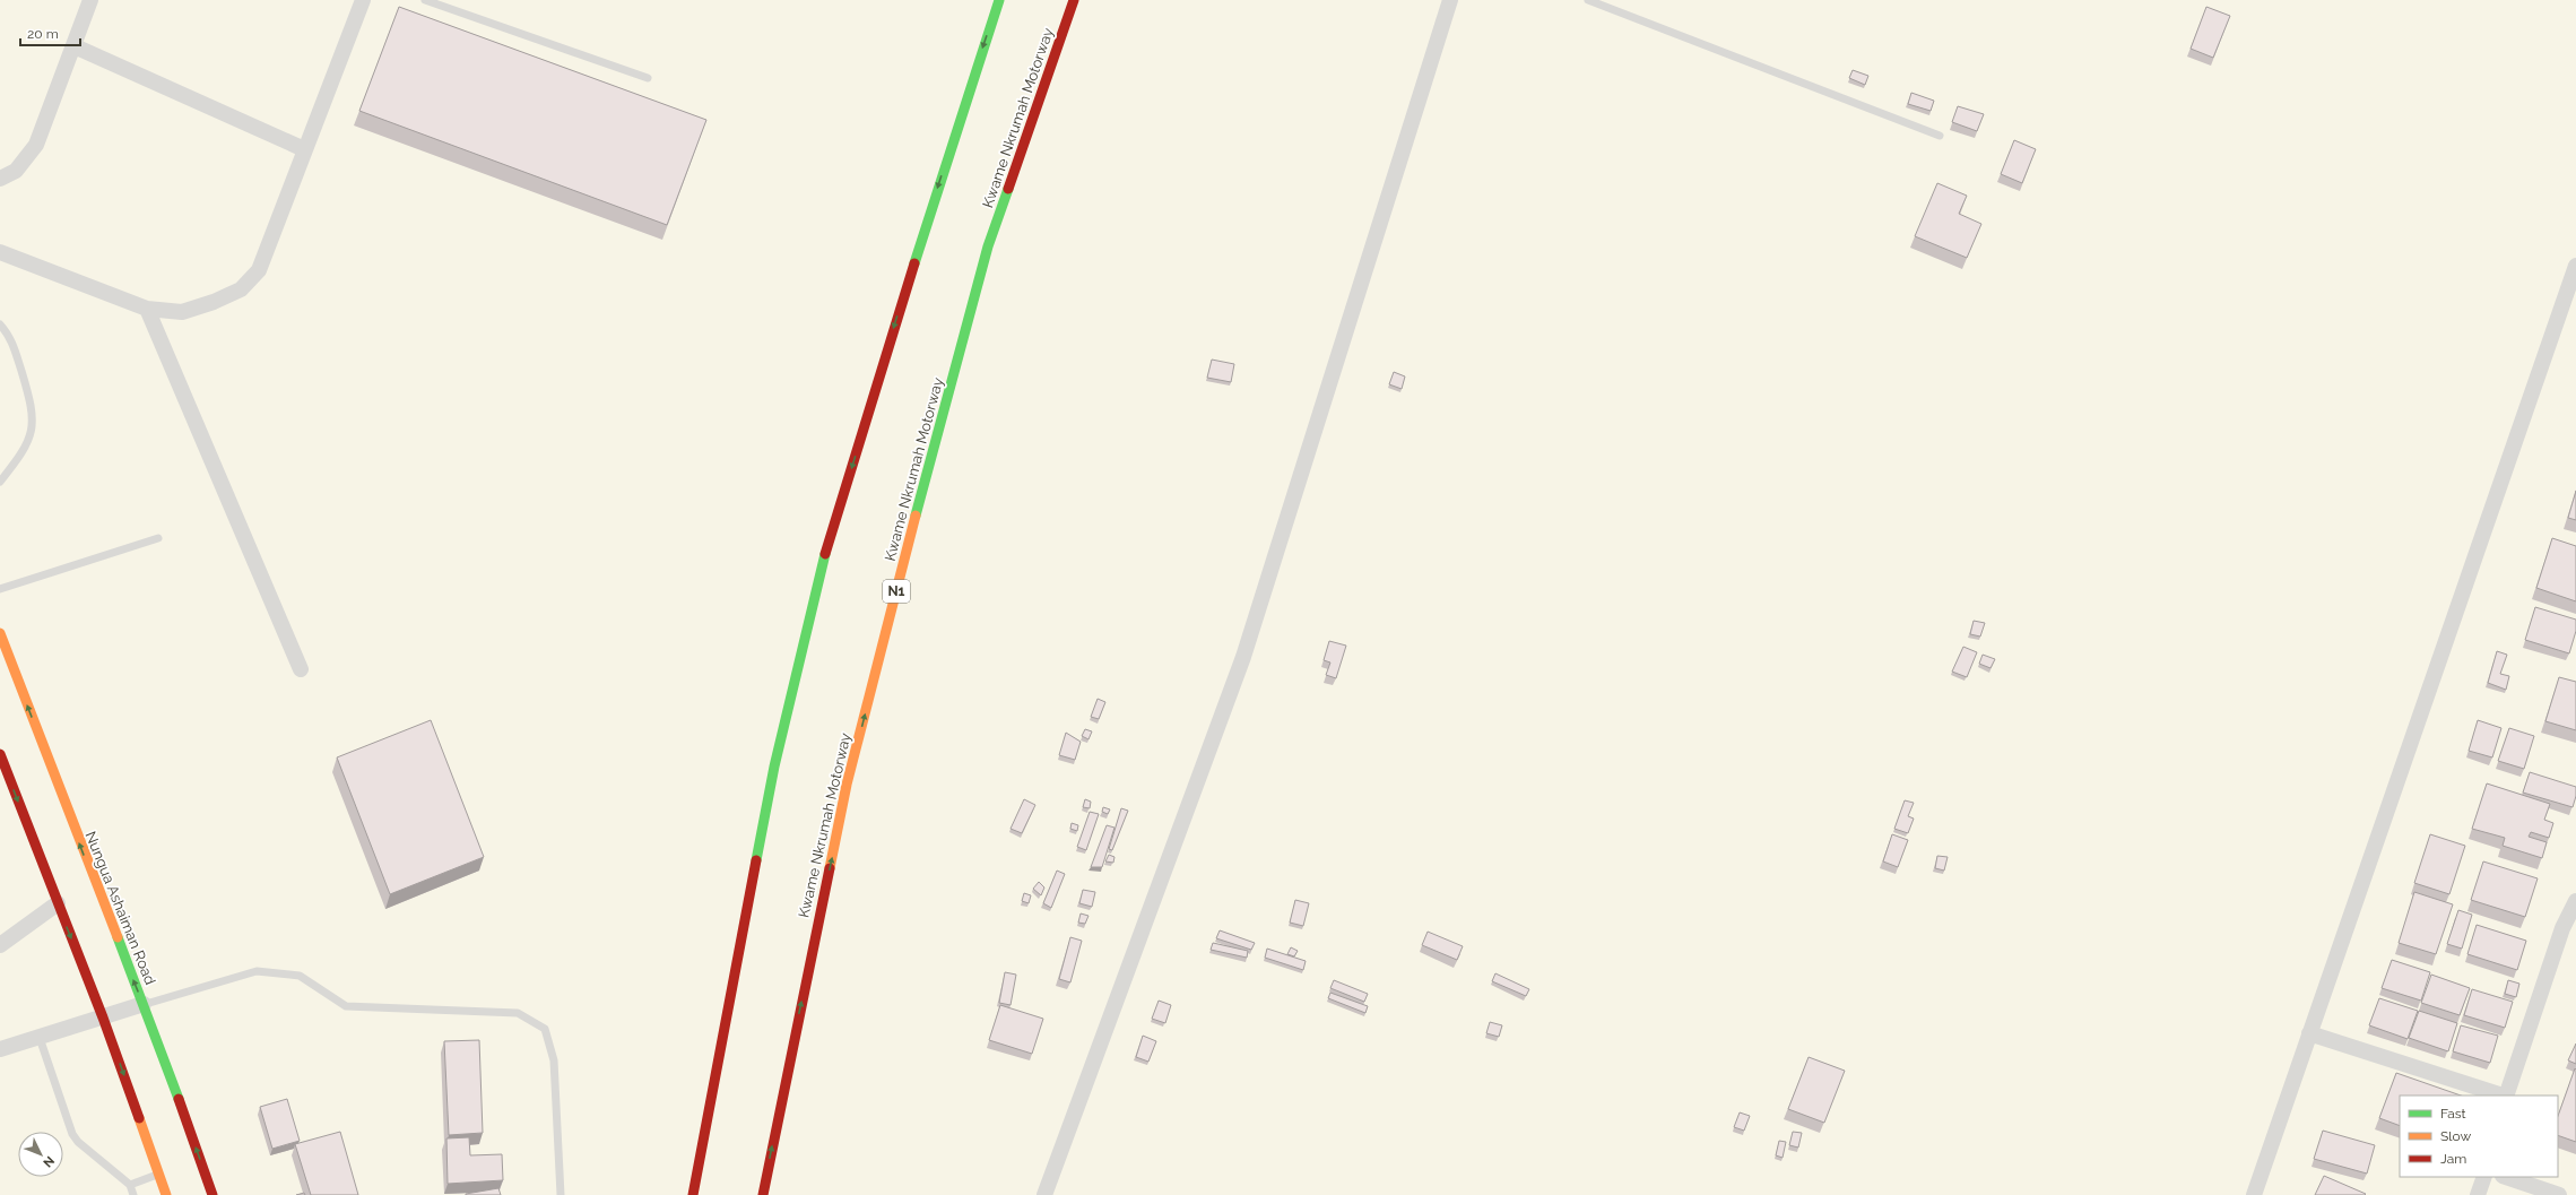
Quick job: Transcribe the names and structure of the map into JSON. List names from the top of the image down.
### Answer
{
  "streets": {
    "main road": ["Kwame Nkrumah Motorway", "N1", "Nungua Ashaiman Road"]
  },
  "legend": ["Fast", "Slow", "Jam"],
  "scale_bar": "20 m",
  "north": "bottom right"
}
